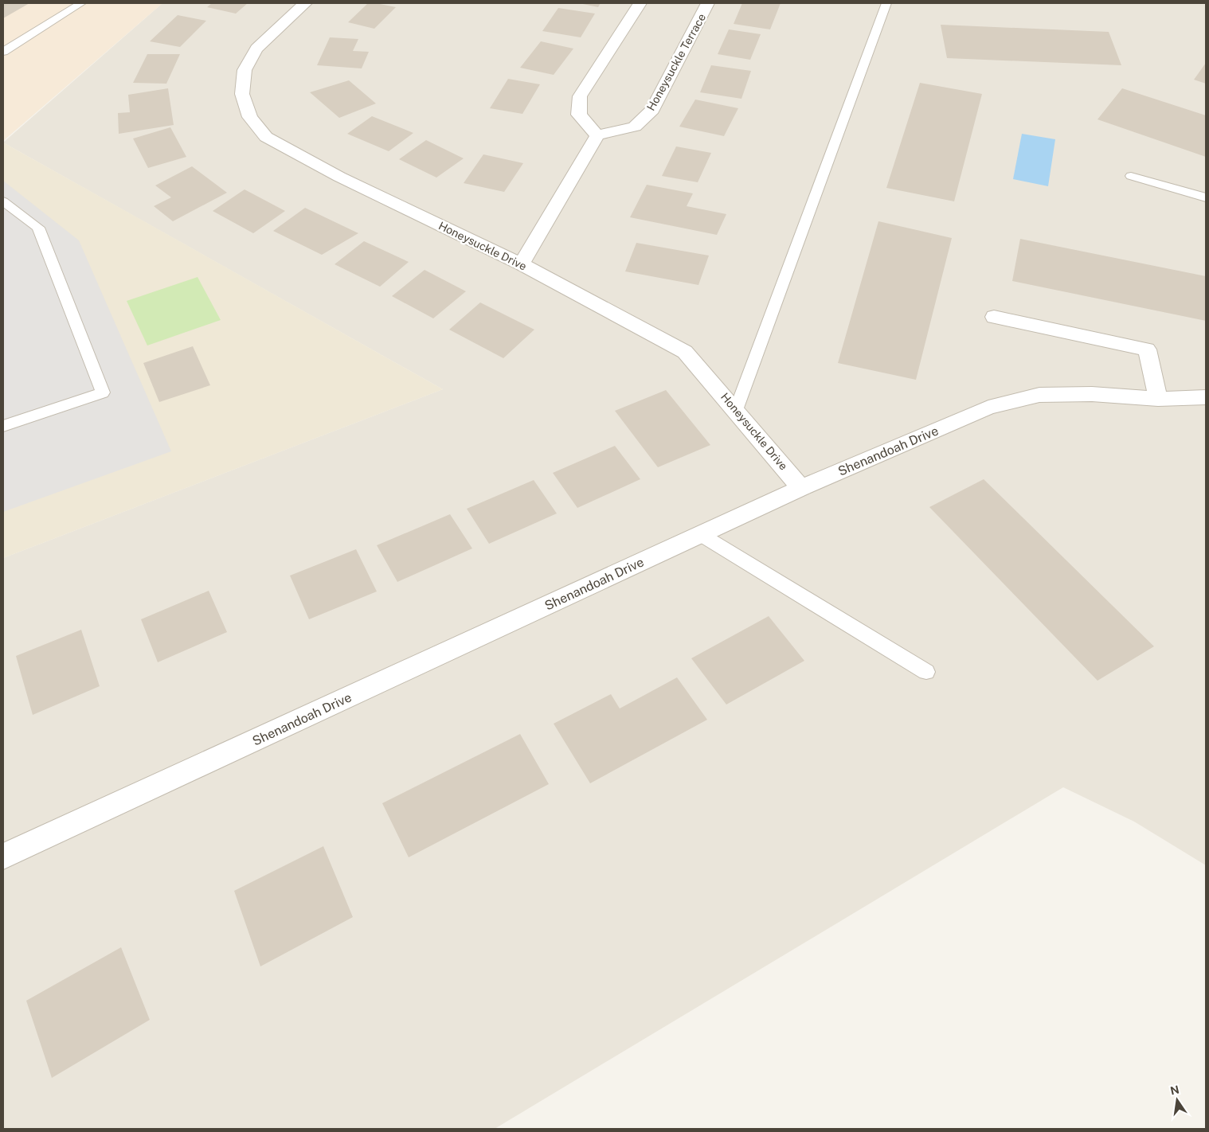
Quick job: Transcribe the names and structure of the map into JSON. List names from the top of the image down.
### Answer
{
  "streets": {
    "street": ["Honeysuckle Terrace", "Honeysuckle Drive", "Shenandoah Drive"]
  },
  "crossings": [
    ["Honeysuckle Drive", "Shenandoah Drive"]
  ],
  "north": "top"
}
